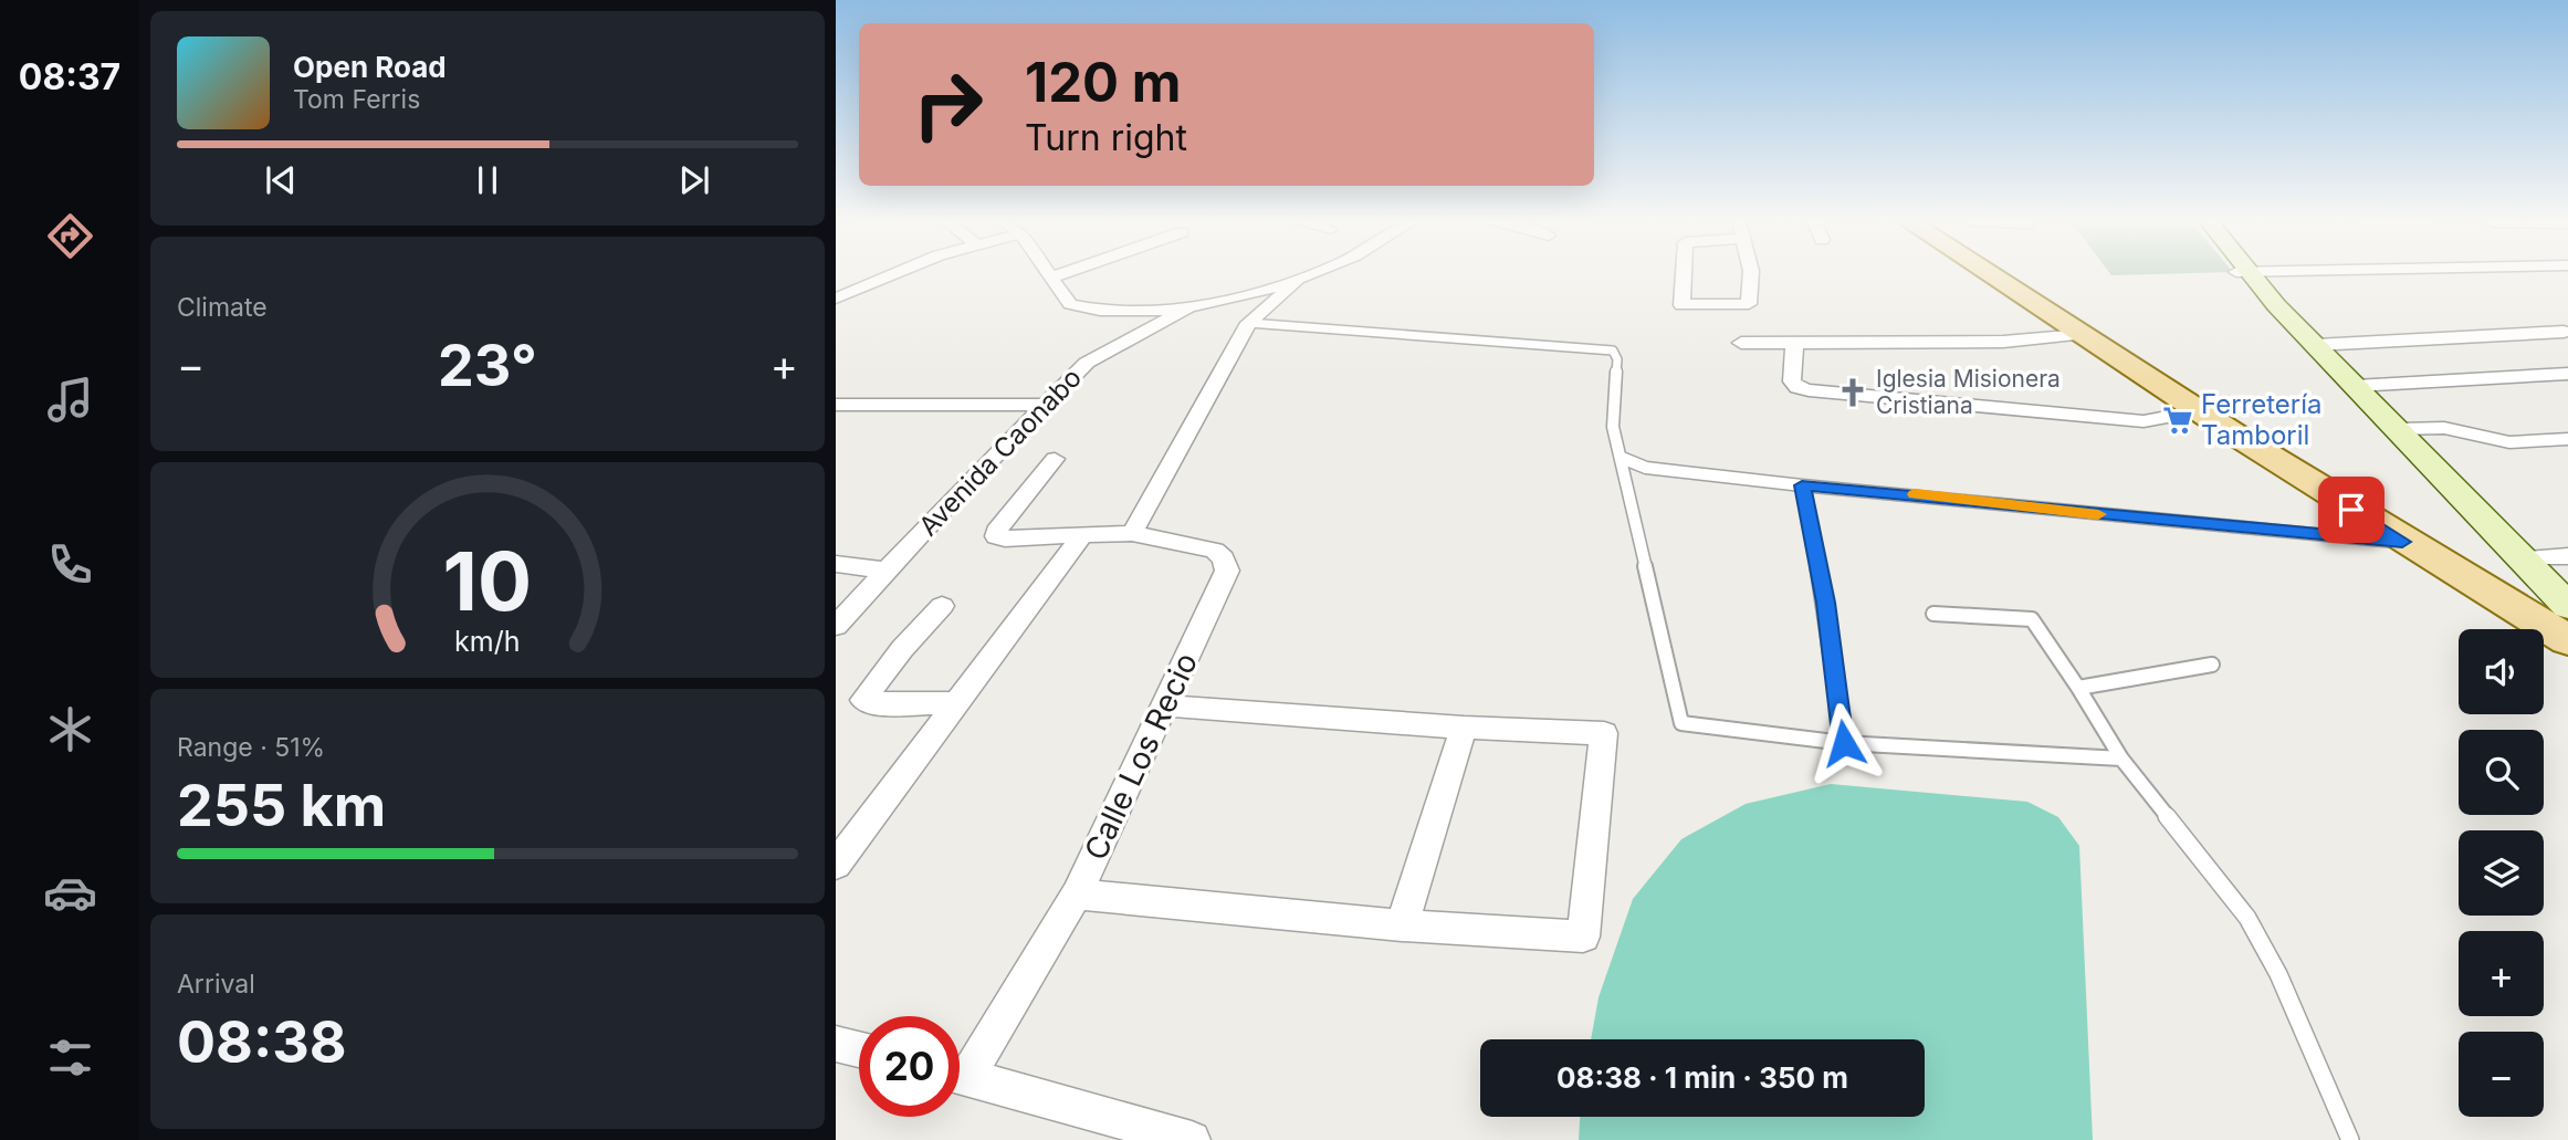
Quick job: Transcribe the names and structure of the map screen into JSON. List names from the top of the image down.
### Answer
{
  "streets": {
    "street": ["Avenida Caonabo", "Calle Los Recio"]
  },
  "places": {
    "church": ["Iglesia Misionera Cristiana"],
    "supermarket": ["Ferretería Tamboril"]
  },
  "page": {
    "tabs": "08:37",
    "turn": ["120 m", "Turn right"],
    "song": ["Open Road", "Tom Ferris"],
    "tile": [
      "Climate",
      ["Range · 51%", "255 km"],
      ["Arrival", "08:38"]
    ],
    "heat": ["−", "23°", "+"],
    "map_buttons": ["+", "−"],
    "limit": "20",
    "trip": "08:38 · 1 min · 350 m",
    "gauge": ["10", "km/h"]
  }
}
